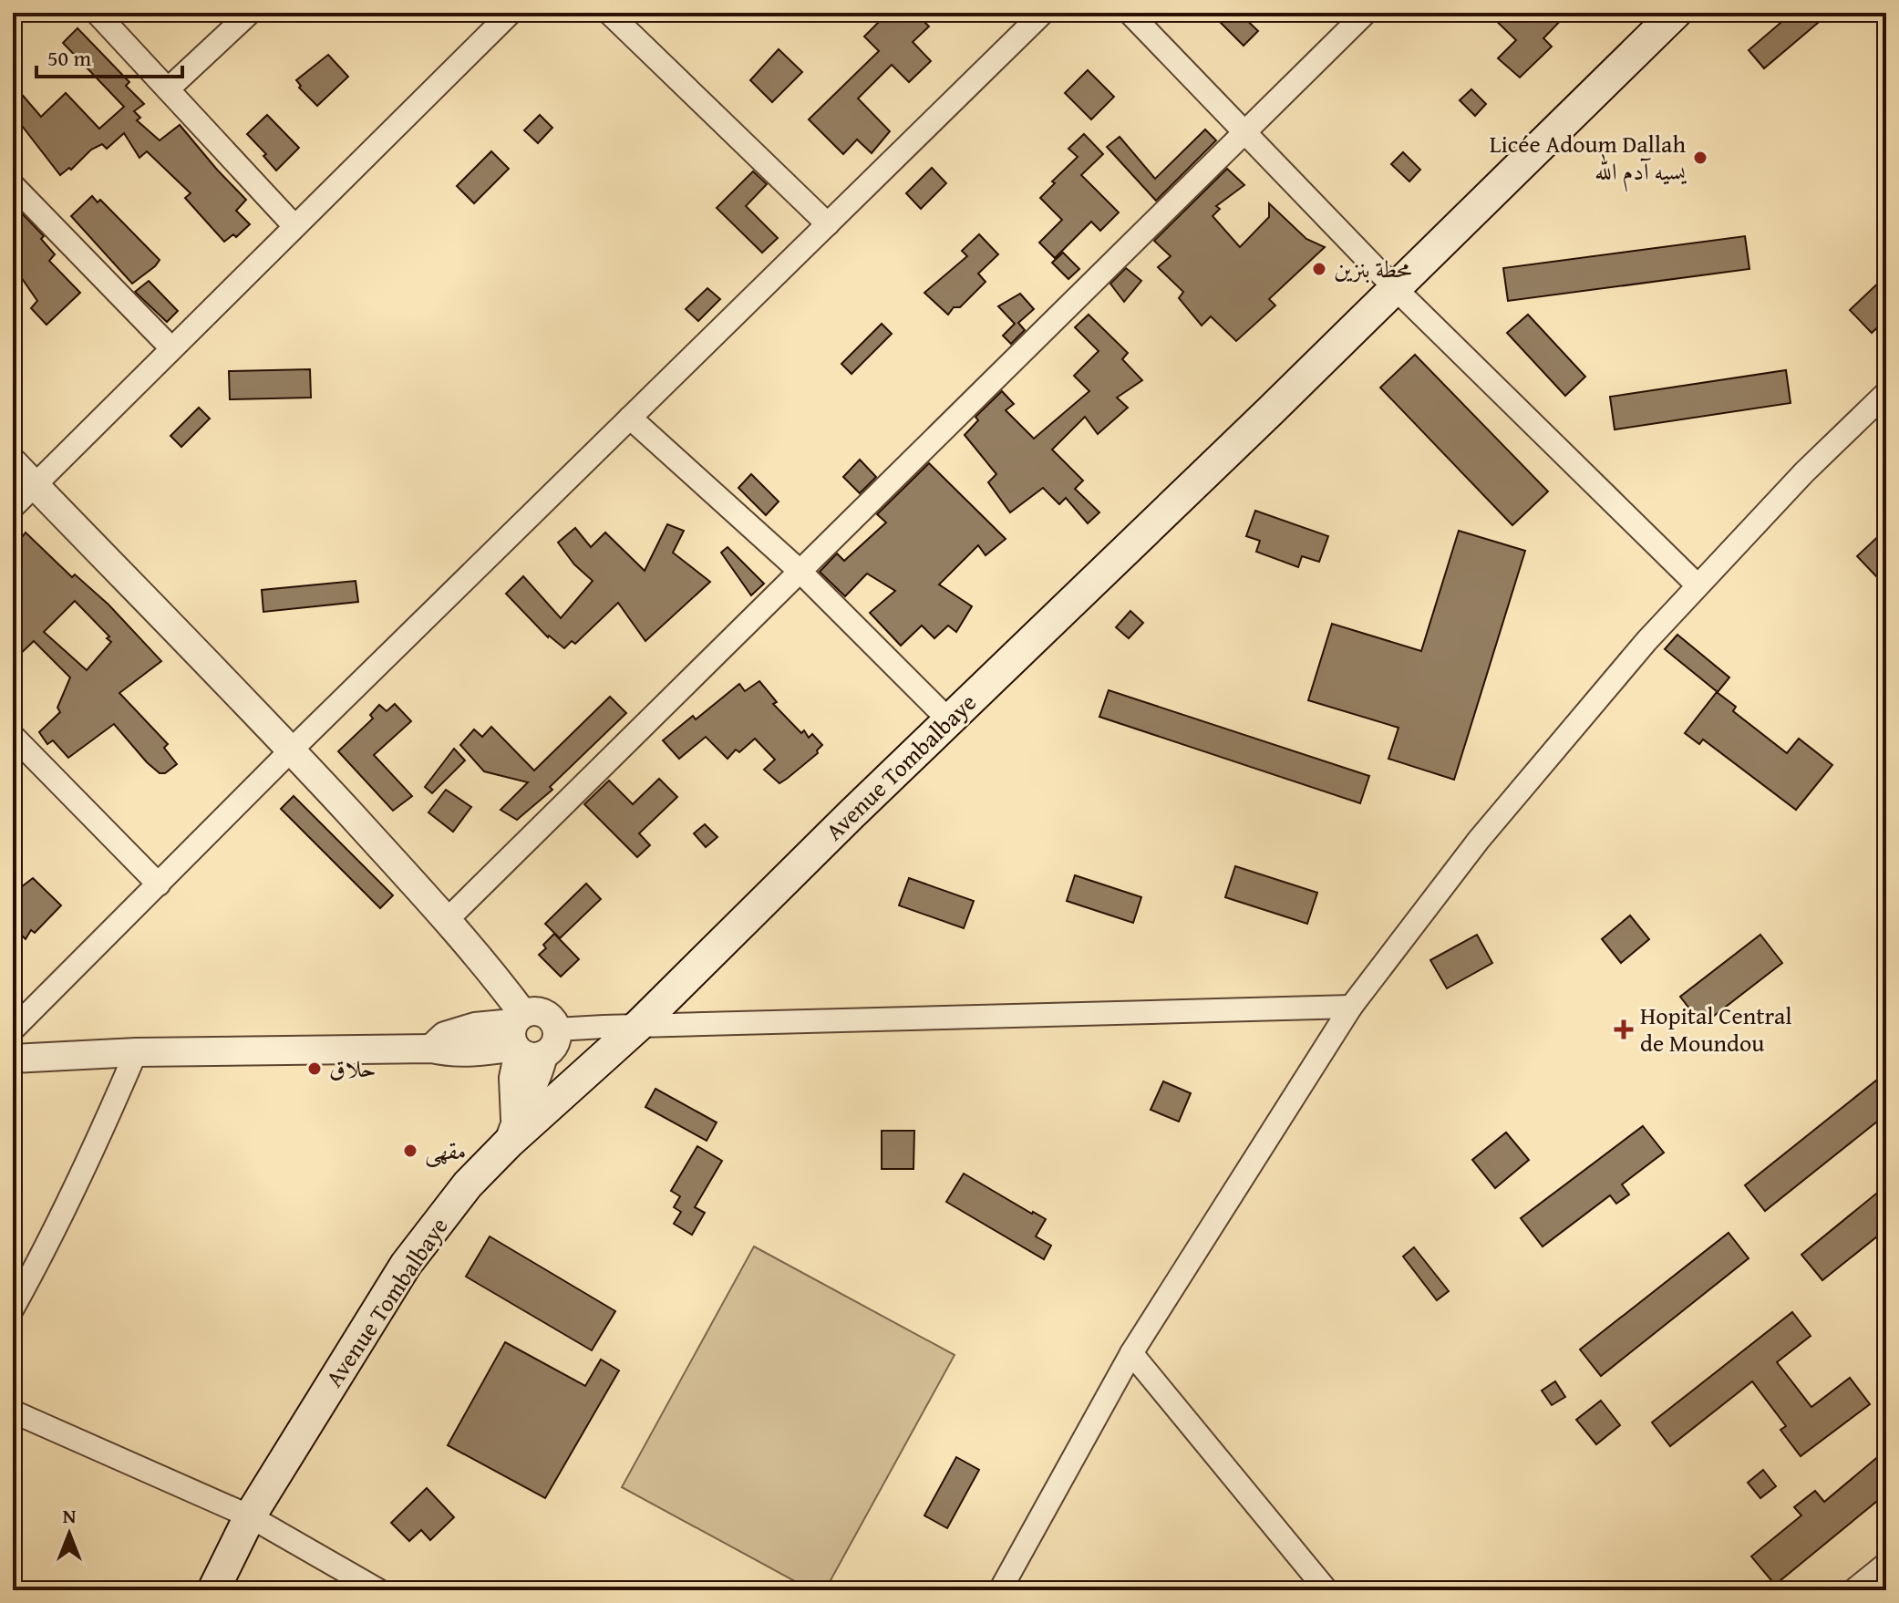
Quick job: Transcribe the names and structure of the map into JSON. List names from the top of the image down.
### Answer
{
  "streets": {
    "main road": ["Avenue Tombalbaye"]
  },
  "places": {
    "other": [
      "Licée Adoum Dallah يسيه آدم الله",
      "محطة بنزين",
      "حلاق",
      "مقهى"
    ],
    "health": ["Hopital Central de Moundou"]
  },
  "scale_bar": "50 m",
  "north": "top"
}
